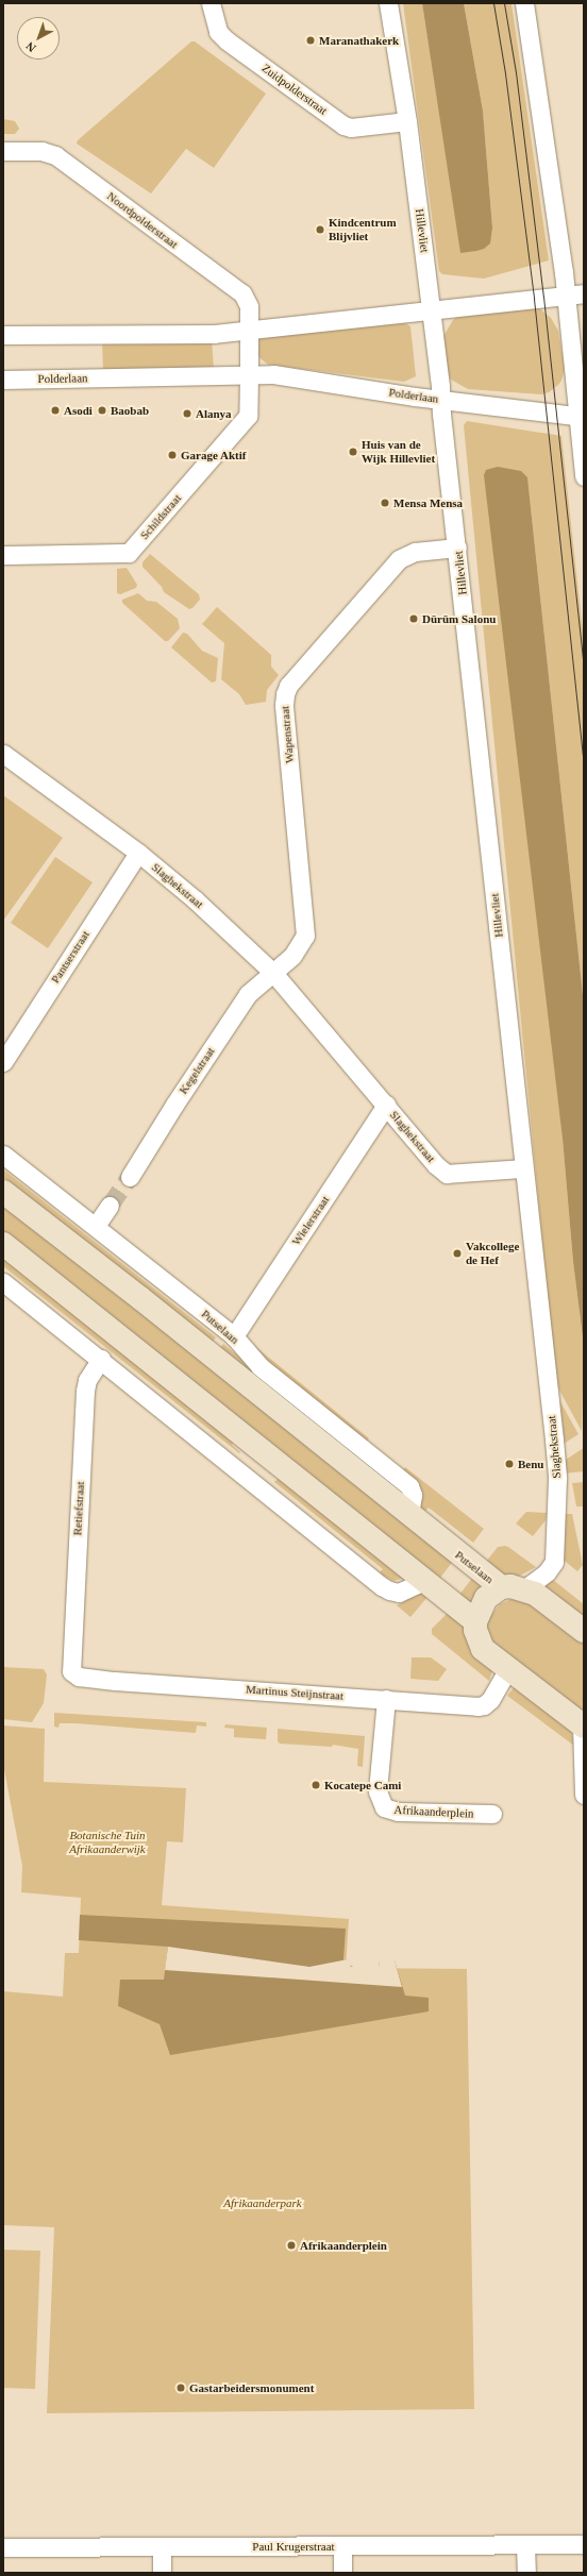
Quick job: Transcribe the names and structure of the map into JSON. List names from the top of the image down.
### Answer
{
  "streets": {
    "main road": ["Putselaan"],
    "street": [
      "Zuidpolderstraat",
      "Noordpolderstraat",
      "Hillevliet",
      "Polderlaan",
      "Schildstraat",
      "Wapenstraat",
      "Slaghekstraat",
      "Pantserstraat",
      "Kegelstraat",
      "Wielerstraat",
      "Retiefstraat",
      "Martinus Steijnstraat",
      "Afrikaanderplein",
      "Paul Krugerstraat"
    ]
  },
  "crossings": [
    ["Zuidpolderstraat", "Hillevliet"],
    ["Hillevliet", "Polderlaan"],
    ["Hillevliet", "Wapenstraat"],
    ["Hillevliet", "Slaghekstraat"],
    ["Polderlaan", "Schildstraat"],
    ["Wapenstraat", "Slaghekstraat"],
    ["Wapenstraat", "Kegelstraat"],
    ["Slaghekstraat", "Pantserstraat"],
    ["Slaghekstraat", "Kegelstraat"],
    ["Slaghekstraat", "Wielerstraat"],
    ["Wielerstraat", "Putselaan"],
    ["Retiefstraat", "Martinus Steijnstraat"],
    ["Martinus Steijnstraat", "Afrikaanderplein"]
  ],
  "parks": ["Botanische Tuin Afrikaanderwijk", "Afrikaanderpark"],
  "places": [
    "Maranathakerk",
    "Kindcentrum Blijvliet",
    "Asodi",
    "Baobab",
    "Alanya",
    "Huis van de Wijk Hillevliet",
    "Garage Aktif",
    "Mensa Mensa",
    "Dürüm Salonu",
    "Vakcollege de Hef",
    "Benu",
    "Kocatepe Cami",
    "Afrikaanderplein",
    "Gastarbeidersmonument"
  ],
  "north": "bottom left"
}
